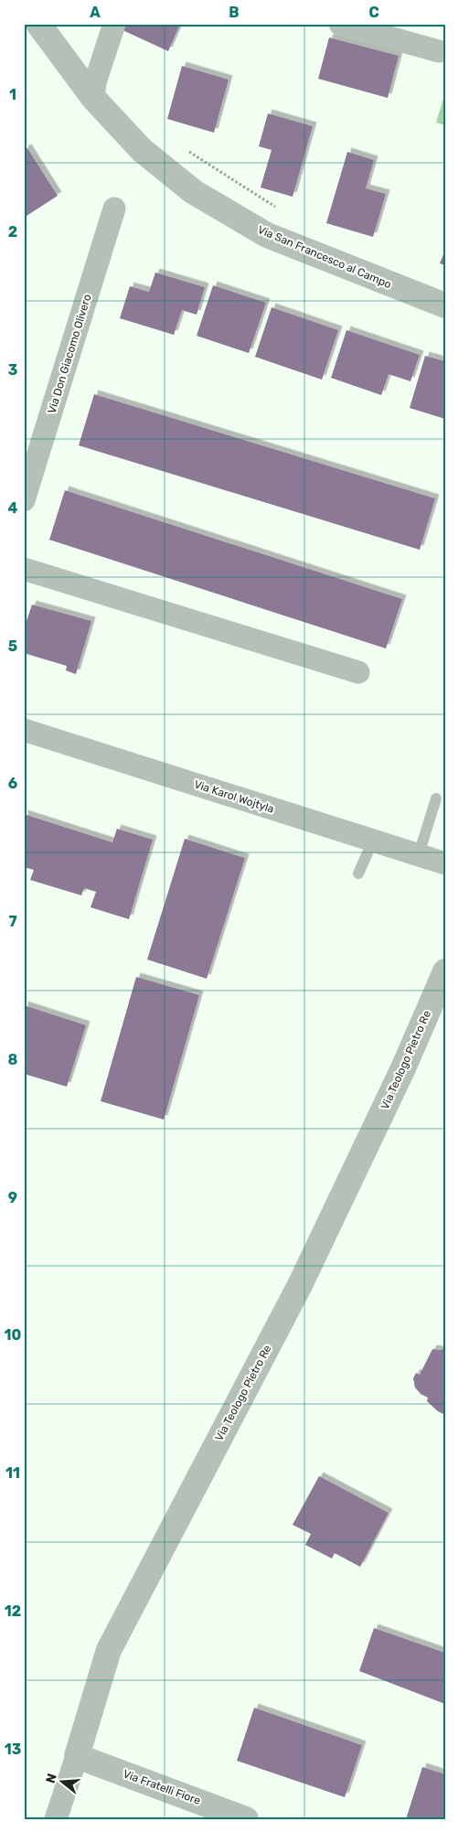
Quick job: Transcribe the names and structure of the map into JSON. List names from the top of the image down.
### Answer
{
  "streets": {
    "street": [
      "Via San Francesco al Campo",
      "Via Don Giacomo Olivero",
      "Via Karol Wojtyla",
      "Via Teologo Pietro Re",
      "Via Fratelli Fiore"
    ]
  },
  "crossings": [
    ["Via Teologo Pietro Re", "Via Fratelli Fiore"]
  ],
  "north": "left",
  "grid": {
    "columns": ["A", "B", "C"],
    "rows": [
      "1",
      "2",
      "3",
      "4",
      "5",
      "6",
      "7",
      "8",
      "9",
      "10",
      "11",
      "12",
      "13"
    ]
  }
}
